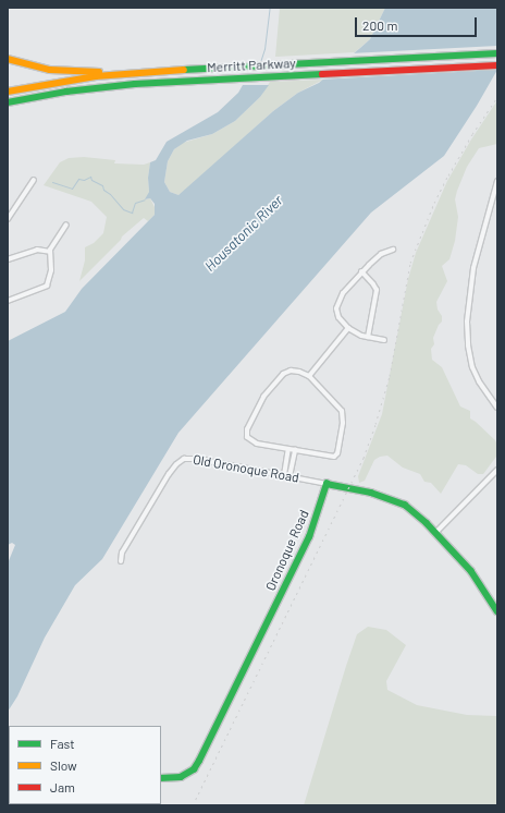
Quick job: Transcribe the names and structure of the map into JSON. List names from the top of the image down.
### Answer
{
  "streets": {
    "main road": ["Merritt Parkway", "Oronoque Road"],
    "street": ["Old Oronoque Road"]
  },
  "crossings": [
    ["Old Oronoque Road", "Oronoque Road"]
  ],
  "water": ["Housatonic River"],
  "legend": ["Fast", "Slow", "Jam"],
  "scale_bar": "200 m"
}
